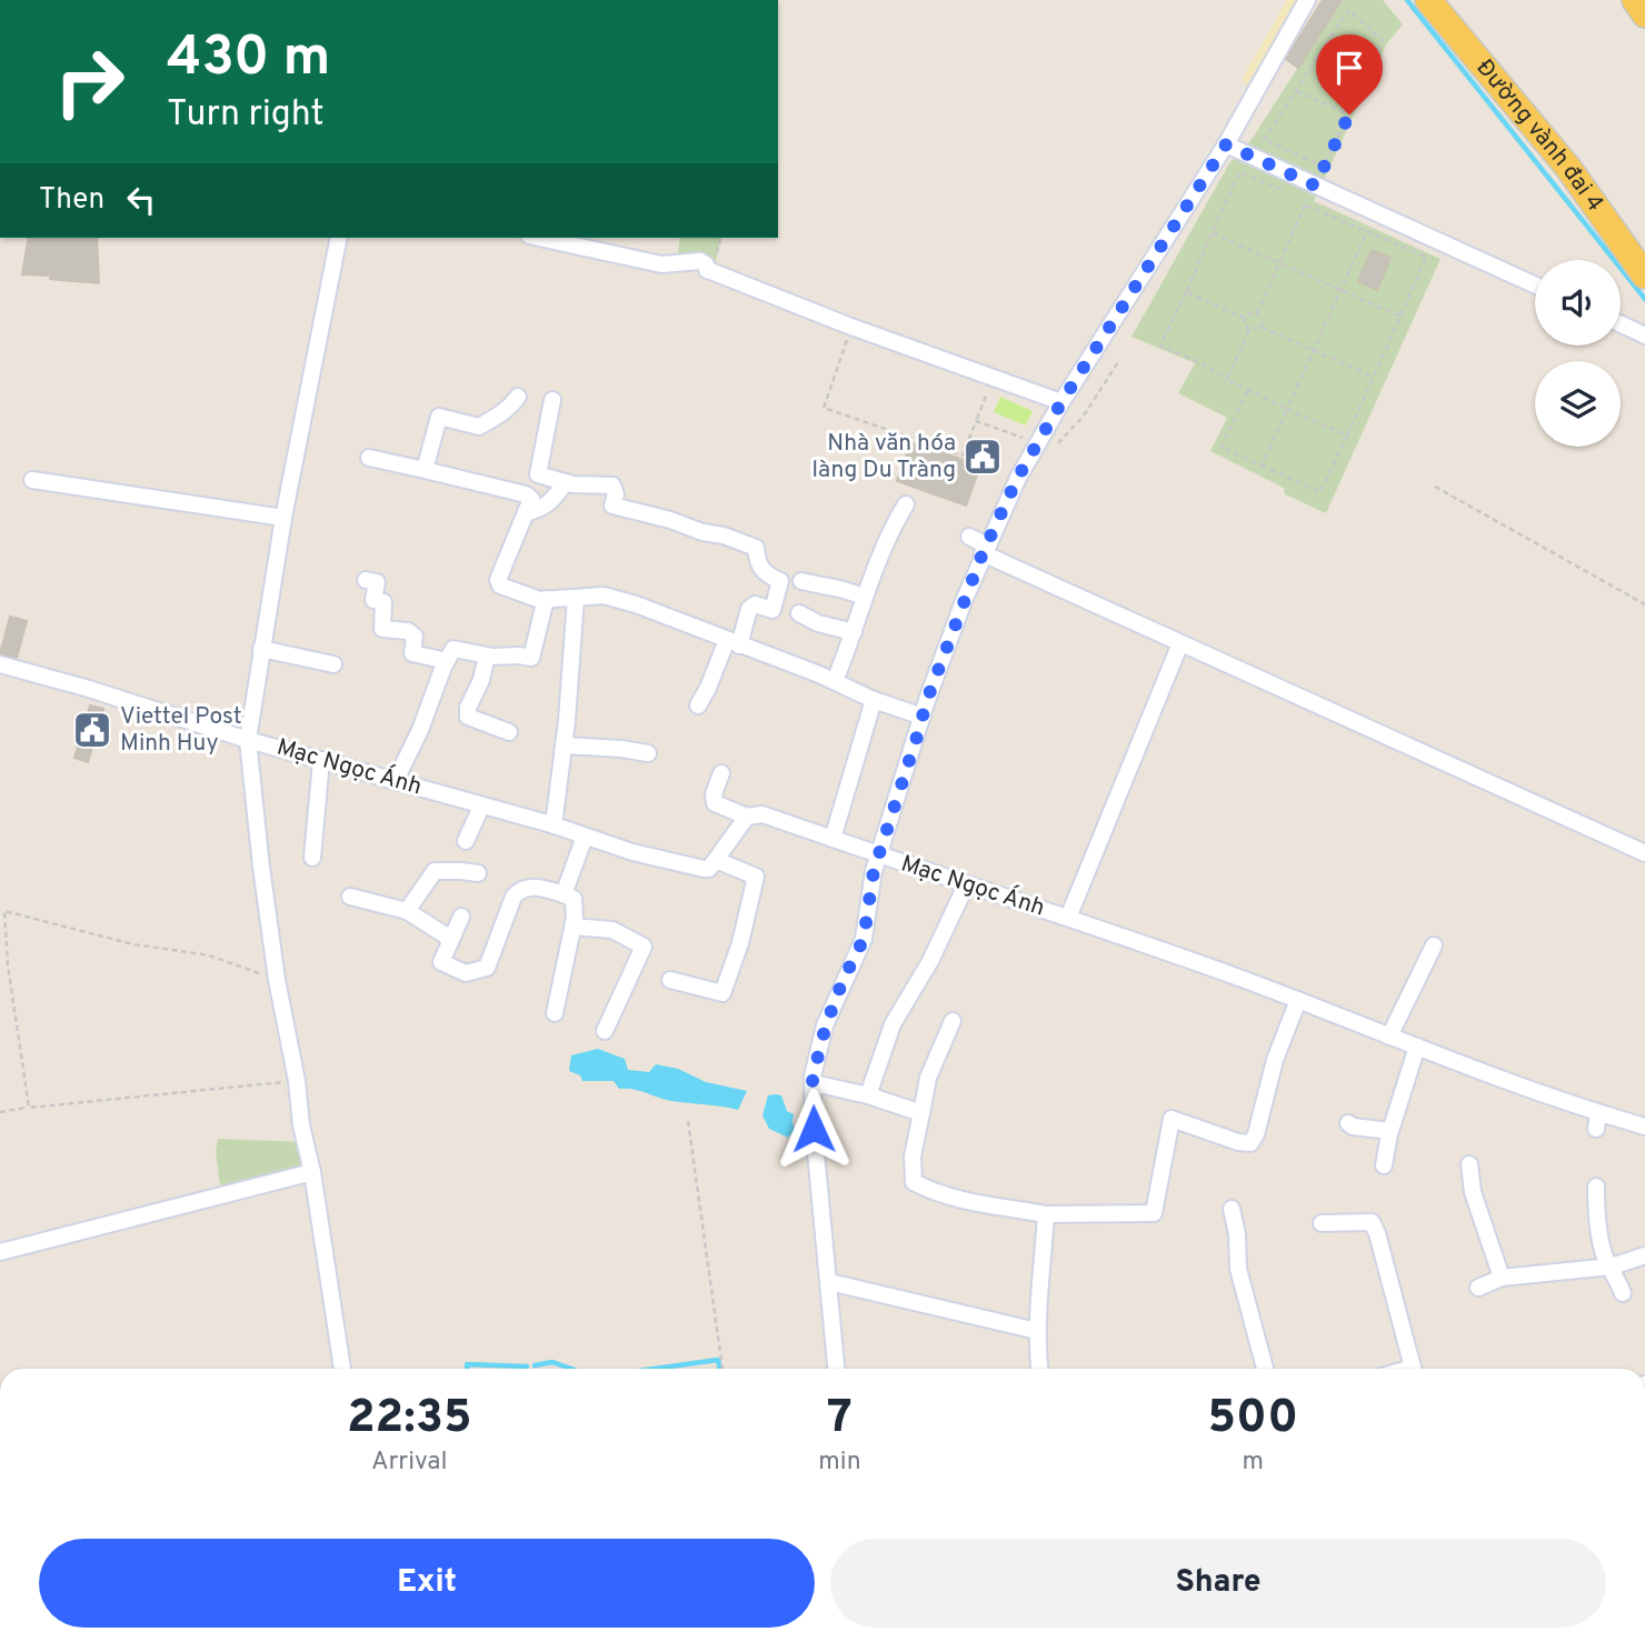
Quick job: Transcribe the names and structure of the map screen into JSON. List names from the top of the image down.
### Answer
{
  "streets": {
    "main road": ["Đường vành đai 4"],
    "street": ["Mạc Ngọc Ánh"]
  },
  "places": {
    "public building": ["Nhà văn hóa làng Du Tràng", "Viettel Post Minh Huy"]
  },
  "page": {
    "turn": ["430 m", "Turn right"],
    "then": "Then",
    "eta": [
      "22:35",
      "Arrival",
      "7",
      "min",
      "500",
      "m"
    ],
    "buttons": ["Exit", "Share"]
  }
}
